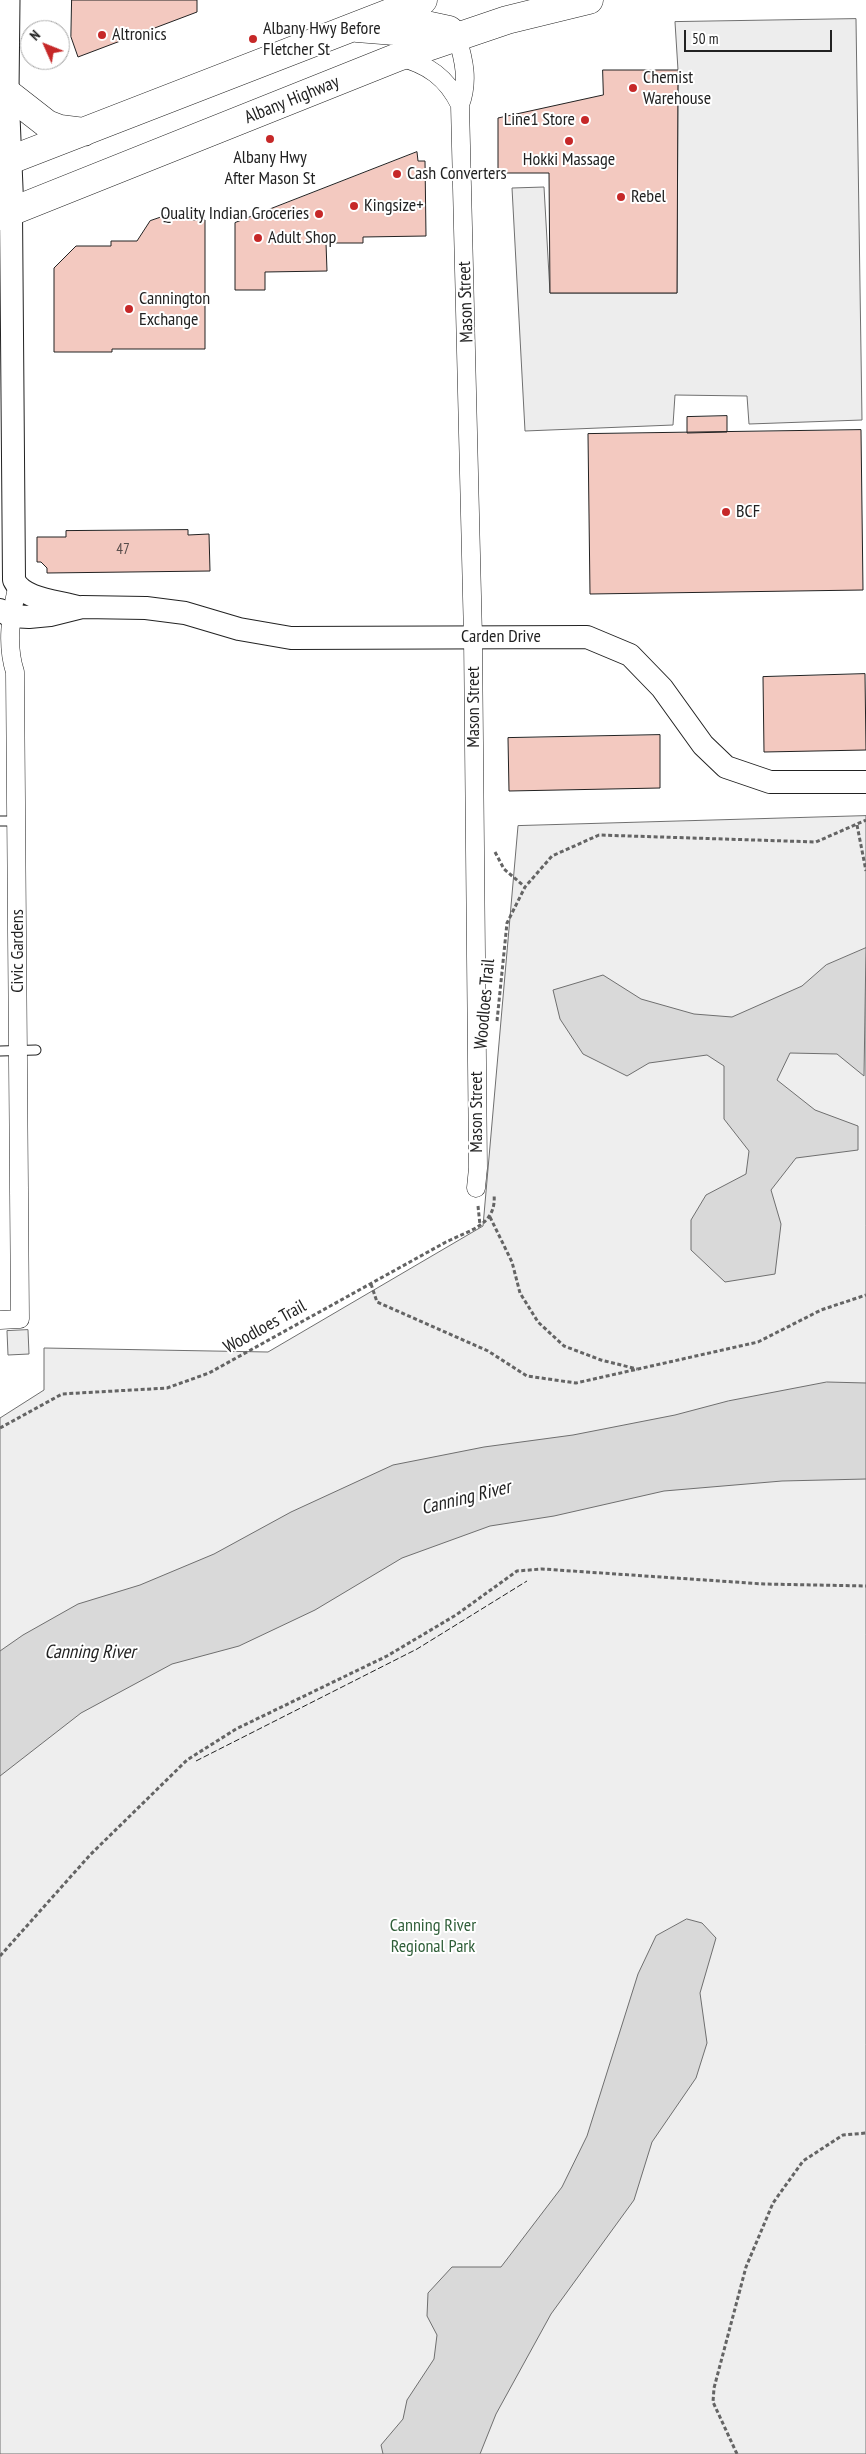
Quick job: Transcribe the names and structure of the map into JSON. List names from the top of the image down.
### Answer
{
  "streets": {
    "highway": ["Albany Highway"],
    "street": ["Mason Street", "Carden Drive", "Civic Gardens"],
    "path": ["Woodloes Trail"]
  },
  "crossings": [
    ["Albany Highway", "Mason Street"],
    ["Mason Street", "Carden Drive"],
    ["Carden Drive", "Civic Gardens"]
  ],
  "water": ["Canning River"],
  "parks": ["Canning River Regional Park"],
  "places": [
    "Altronics",
    "Albany Hwy Before Fletcher St",
    "Chemist Warehouse",
    "Line1 Store",
    "Albany Hwy After Mason St",
    "Hokki Massage",
    "Cash Converters",
    "Rebel",
    "Kingsize+",
    "Quality Indian Groceries",
    "Adult Shop",
    "Cannington Exchange",
    "BCF"
  ],
  "house_numbers": ["47"],
  "scale_bar": "50 m",
  "north": "top left"
}
